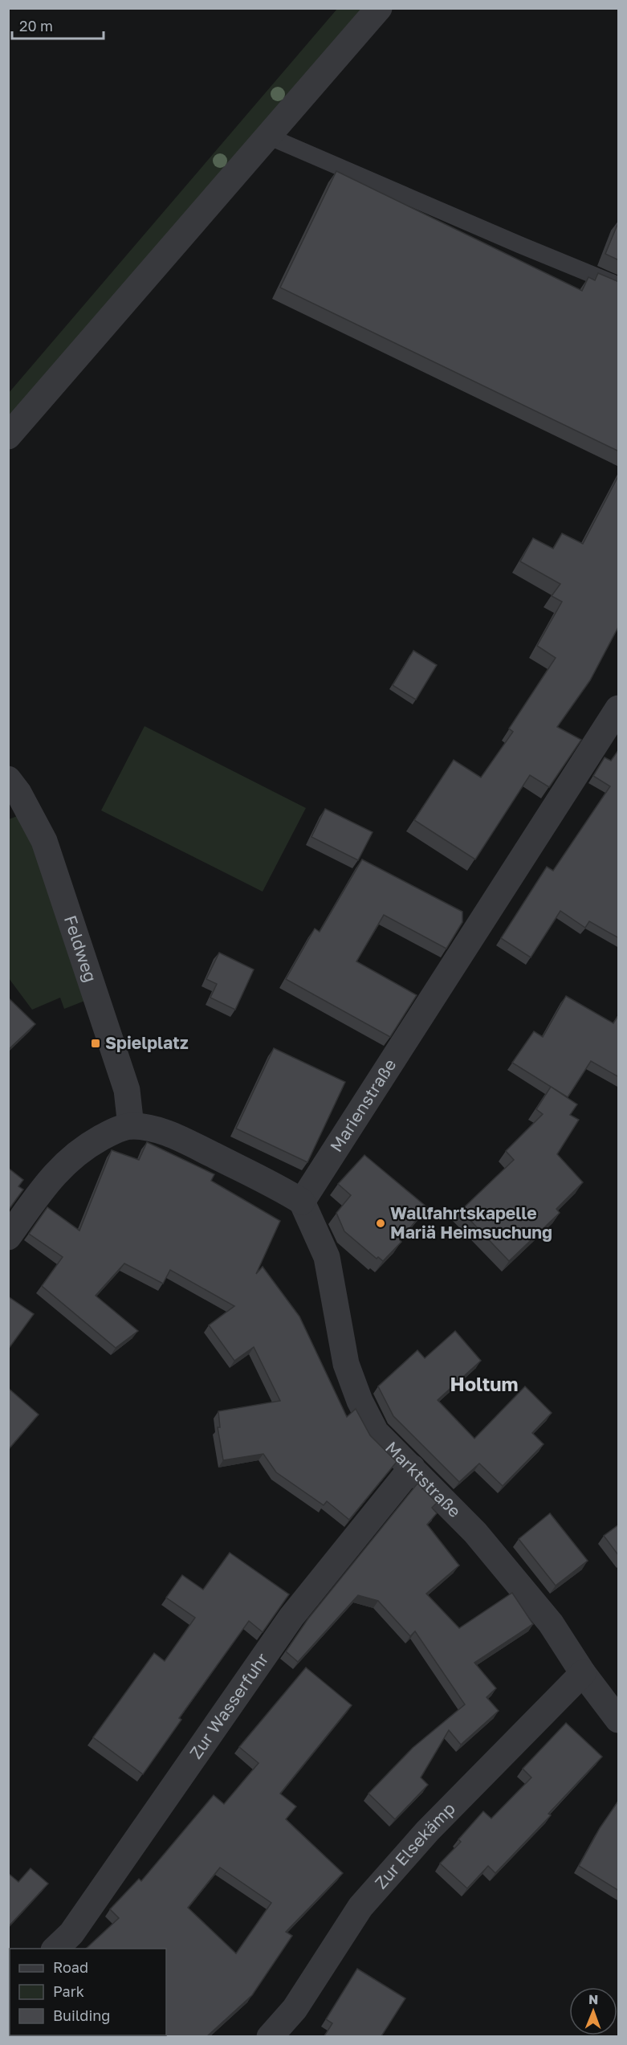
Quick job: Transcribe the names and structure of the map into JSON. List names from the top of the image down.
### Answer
{
  "streets": {
    "street": [
      "Feldweg",
      "Marienstraße",
      "Marktstraße",
      "Zur Wasserfuhr",
      "Zur Elsekämp"
    ]
  },
  "crossings": [
    ["Marienstraße", "Marktstraße"],
    ["Marktstraße", "Zur Wasserfuhr"],
    ["Marktstraße", "Zur Elsekämp"]
  ],
  "districts": ["Holtum"],
  "places": {
    "transit": ["Spielplatz"],
    "other": ["Wallfahrtskapelle Mariä Heimsuchung"]
  },
  "legend": ["Road", "Park", "Building"],
  "scale_bar": "20 m",
  "north": "top"
}
